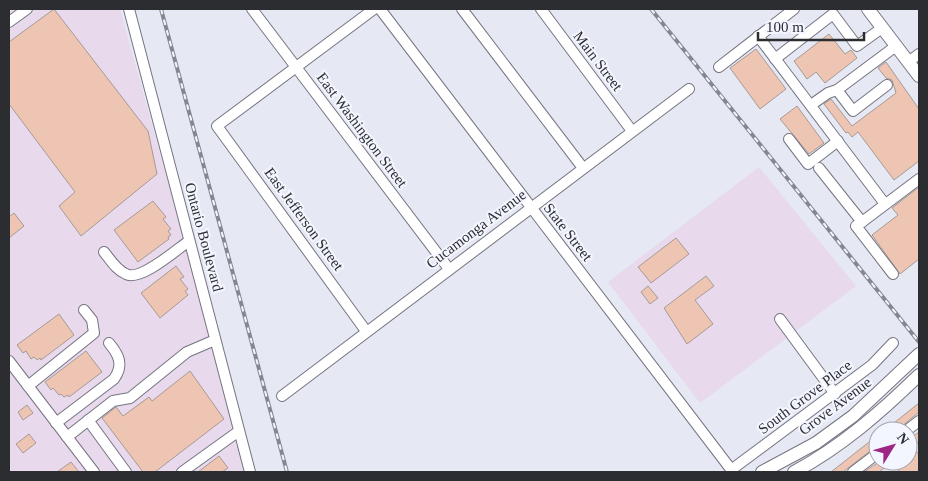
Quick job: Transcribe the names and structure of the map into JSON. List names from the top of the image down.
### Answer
{
  "streets": {
    "main road": ["Grove Avenue"],
    "street": [
      "Main Street",
      "East Washington Street",
      "East Jefferson Street",
      "Cucamonga Avenue",
      "State Street",
      "Ontario Boulevard",
      "South Grove Place"
    ]
  },
  "crossings": [
    ["Main Street", "Cucamonga Avenue"],
    ["East Washington Street", "East Jefferson Street"],
    ["East Washington Street", "Cucamonga Avenue"],
    ["East Jefferson Street", "Cucamonga Avenue"],
    ["Cucamonga Avenue", "State Street"],
    ["State Street", "South Grove Place"]
  ],
  "scale_bar": "100 m",
  "north": "top right"
}
